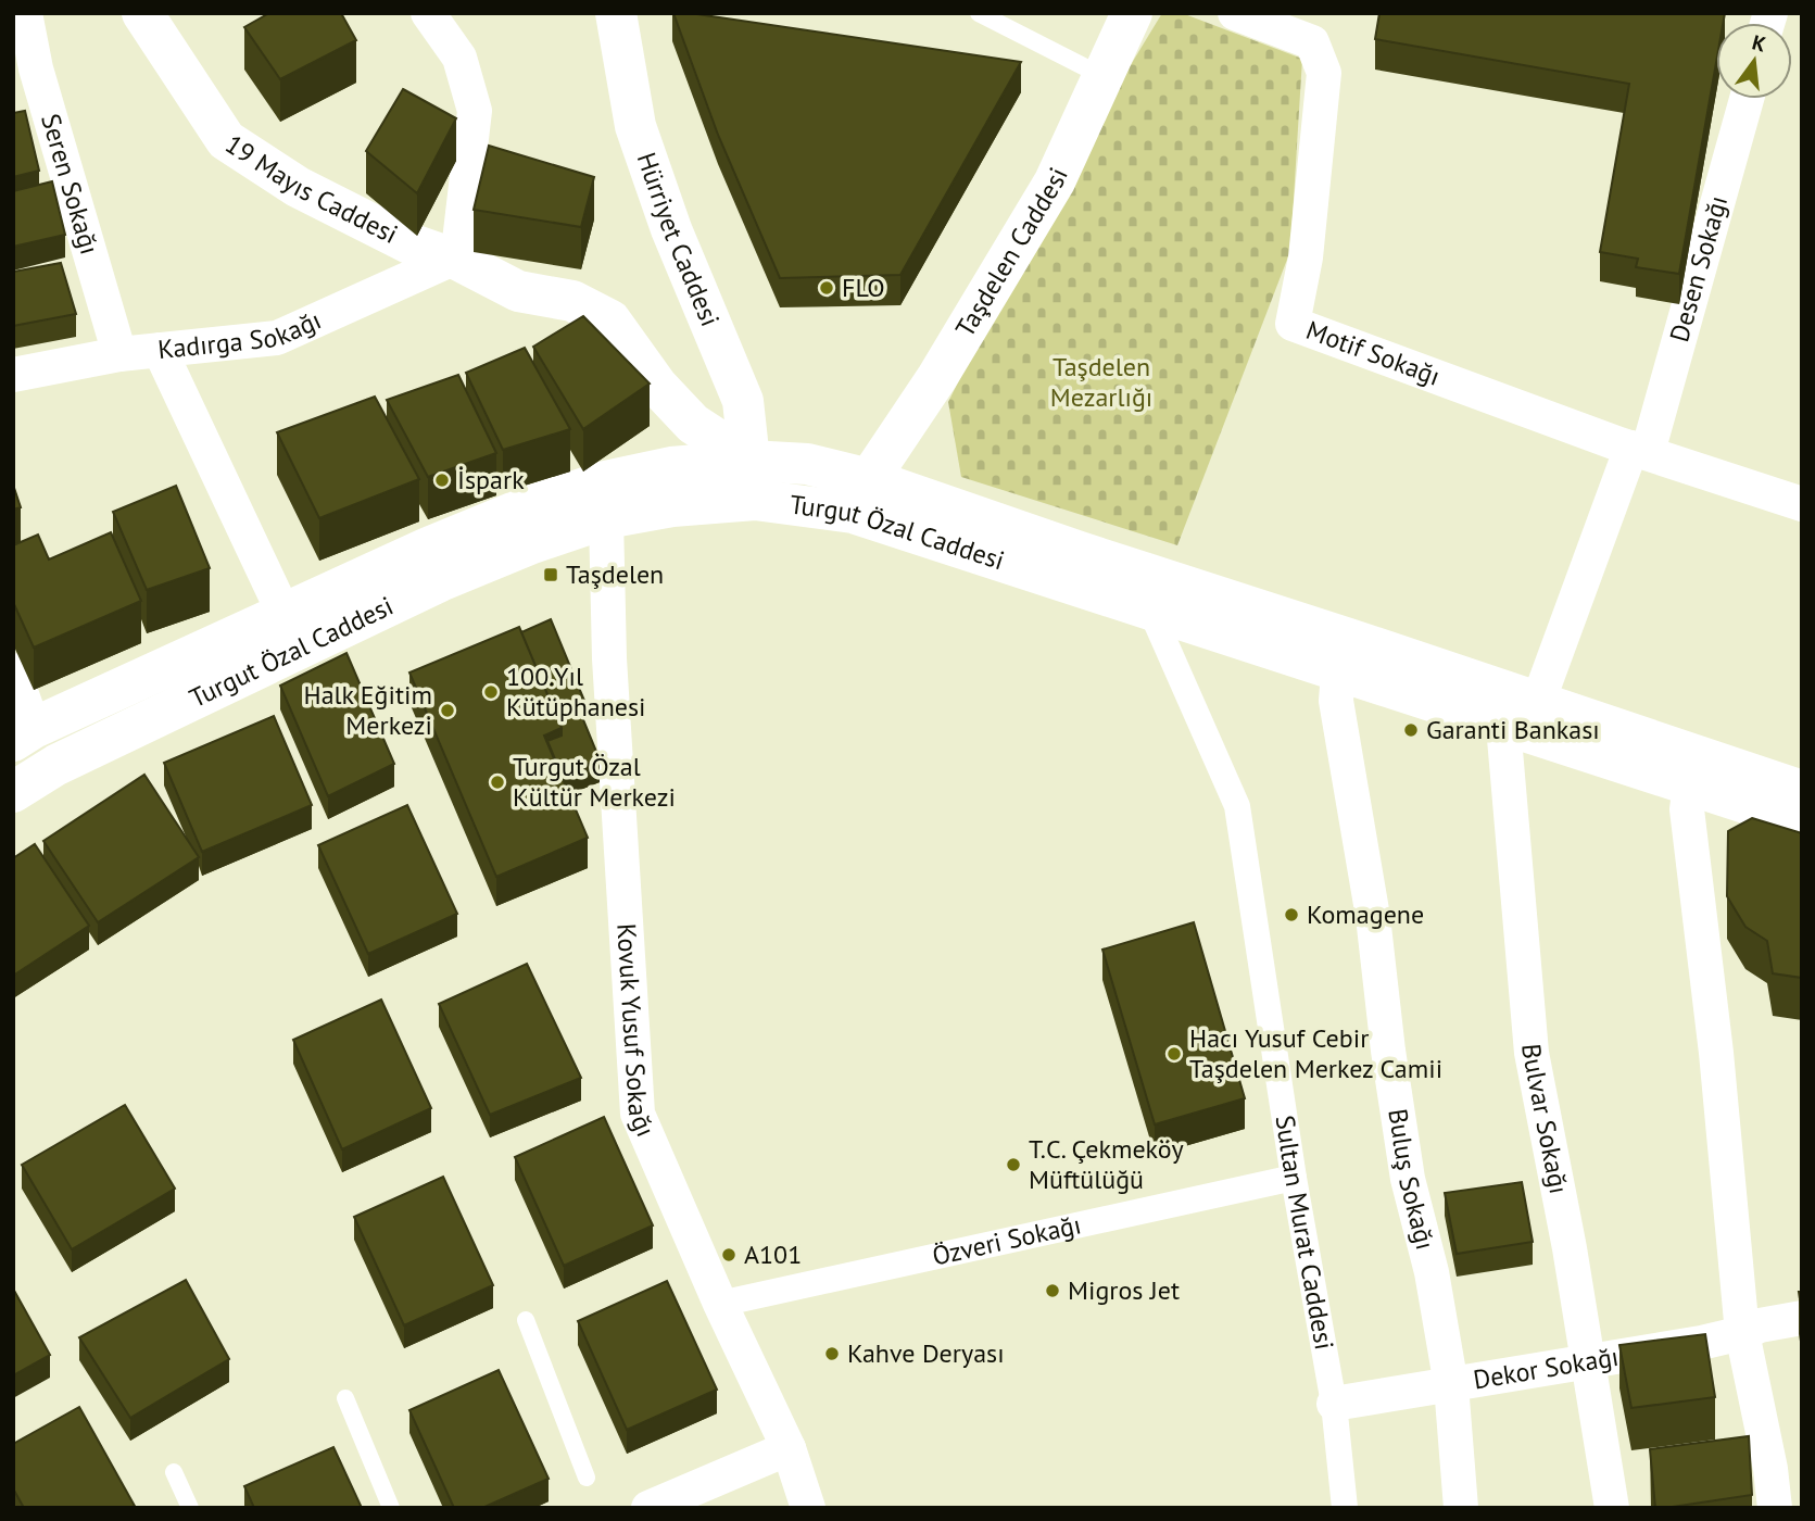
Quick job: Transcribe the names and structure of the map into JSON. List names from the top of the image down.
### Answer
{
  "streets": {
    "main road": [
      "19 Mayıs Caddesi",
      "Hürriyet Caddesi",
      "Taşdelen Caddesi",
      "Turgut Özal Caddesi"
    ],
    "street": [
      "Seren Sokağı",
      "Desen Sokağı",
      "Kadırga Sokağı",
      "Motif Sokağı",
      "Kovuk Yusuf Sokağı",
      "Bulvar Sokağı",
      "Buluş Sokağı",
      "Sultan Murat Caddesi",
      "Özveri Sokağı",
      "Dekor Sokağı"
    ]
  },
  "crossings": [
    ["Seren Sokağı", "Kadırga Sokağı"],
    ["19 Mayıs Caddesi", "Hürriyet Caddesi"],
    ["19 Mayıs Caddesi", "Kadırga Sokağı"],
    ["19 Mayıs Caddesi", "Turgut Özal Caddesi"],
    ["Hürriyet Caddesi", "Turgut Özal Caddesi"],
    ["Taşdelen Caddesi", "Turgut Özal Caddesi"],
    ["Desen Sokağı", "Motif Sokağı"],
    ["Desen Sokağı", "Turgut Özal Caddesi"],
    ["Turgut Özal Caddesi", "Kovuk Yusuf Sokağı"],
    ["Turgut Özal Caddesi", "Bulvar Sokağı"],
    ["Turgut Özal Caddesi", "Buluş Sokağı"],
    ["Turgut Özal Caddesi", "Sultan Murat Caddesi"],
    ["Kovuk Yusuf Sokağı", "Özveri Sokağı"],
    ["Bulvar Sokağı", "Dekor Sokağı"],
    ["Buluş Sokağı", "Dekor Sokağı"],
    ["Sultan Murat Caddesi", "Özveri Sokağı"],
    ["Sultan Murat Caddesi", "Dekor Sokağı"]
  ],
  "parks": ["Taşdelen Mezarlığı"],
  "places": {
    "other": [
      "FLO",
      "İspark",
      "100.Yıl Kütüphanesi",
      "Halk Eğitim Merkezi",
      "Garanti Bankası",
      "Turgut Özal Kültür Merkezi",
      "Komagene",
      "Hacı Yusuf Cebir Taşdelen Merkez Camii",
      "T.C. Çekmeköy Müftülüğü",
      "A101",
      "Migros Jet",
      "Kahve Deryası"
    ],
    "transit": ["Taşdelen"]
  },
  "north": "top"
}
